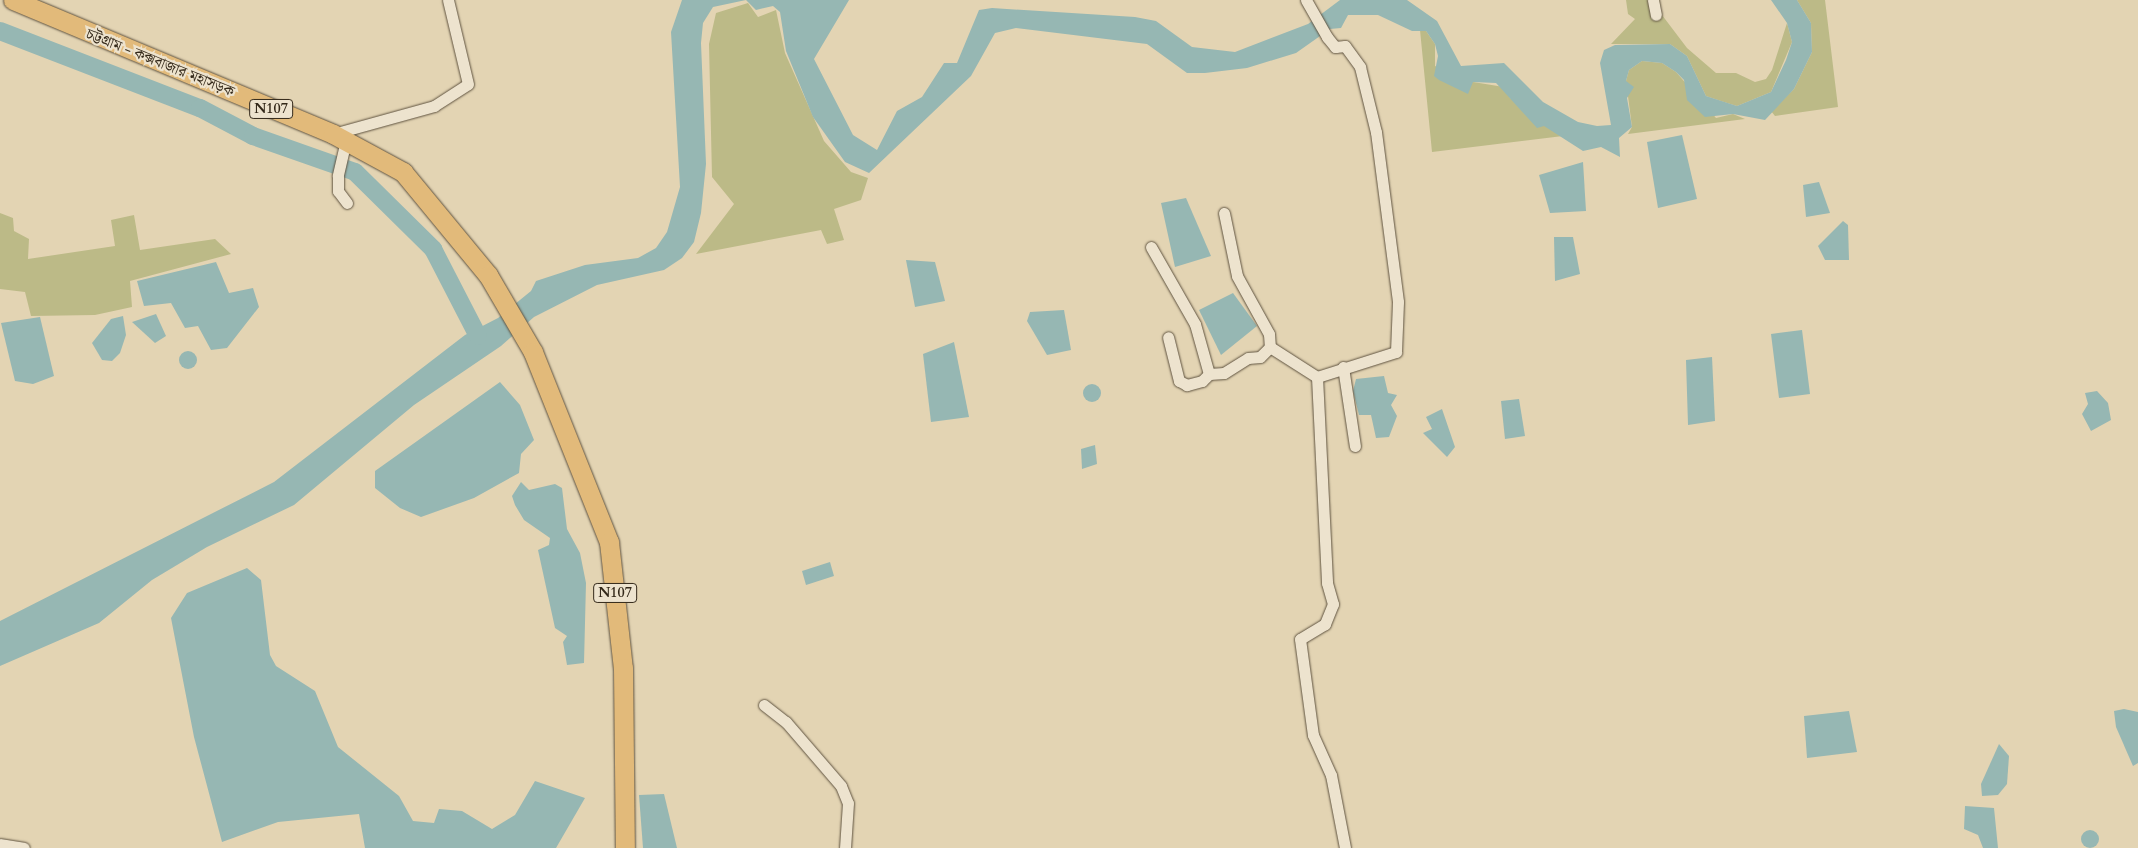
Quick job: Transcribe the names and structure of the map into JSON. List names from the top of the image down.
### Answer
{
  "streets": {
    "highway": ["চট্টগ্রাম - কক্সবাজার মহাসড়ক", "N107"]
  }
}
